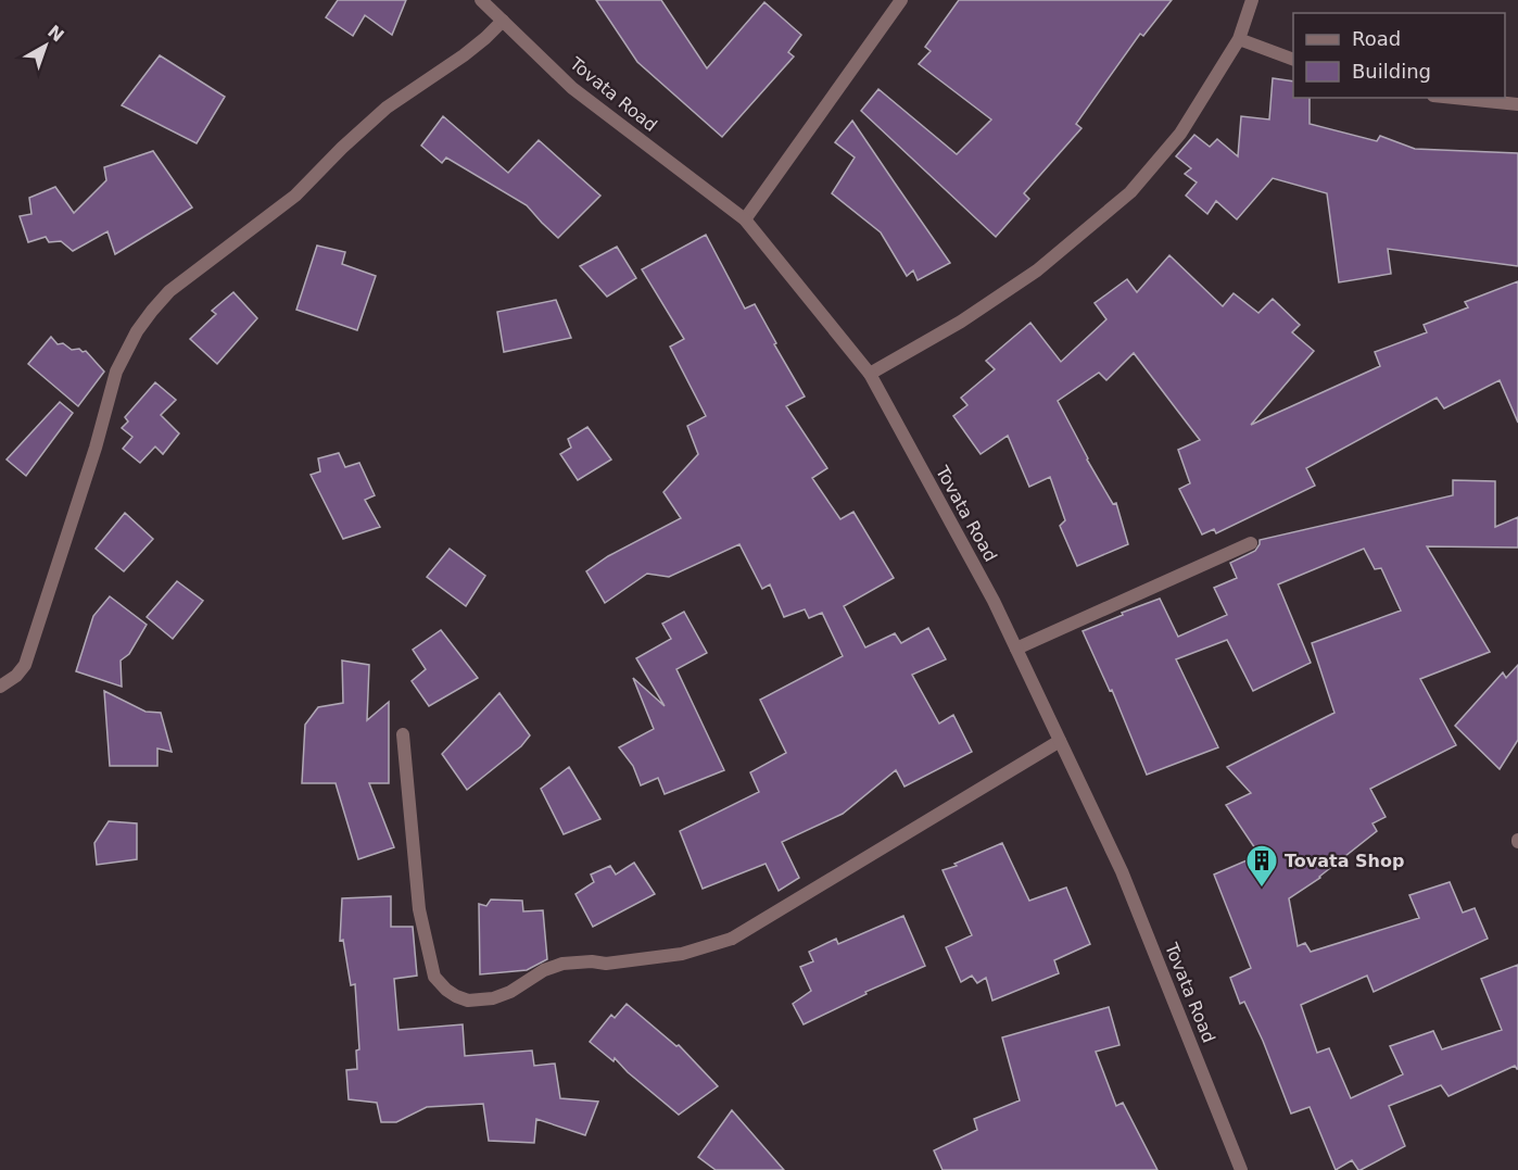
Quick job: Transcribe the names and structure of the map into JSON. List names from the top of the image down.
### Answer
{
  "streets": {
    "street": ["Tovata Road"]
  },
  "places": {
    "building": ["Tovata Shop"]
  },
  "legend": ["Road", "Building"],
  "north": "top right"
}
